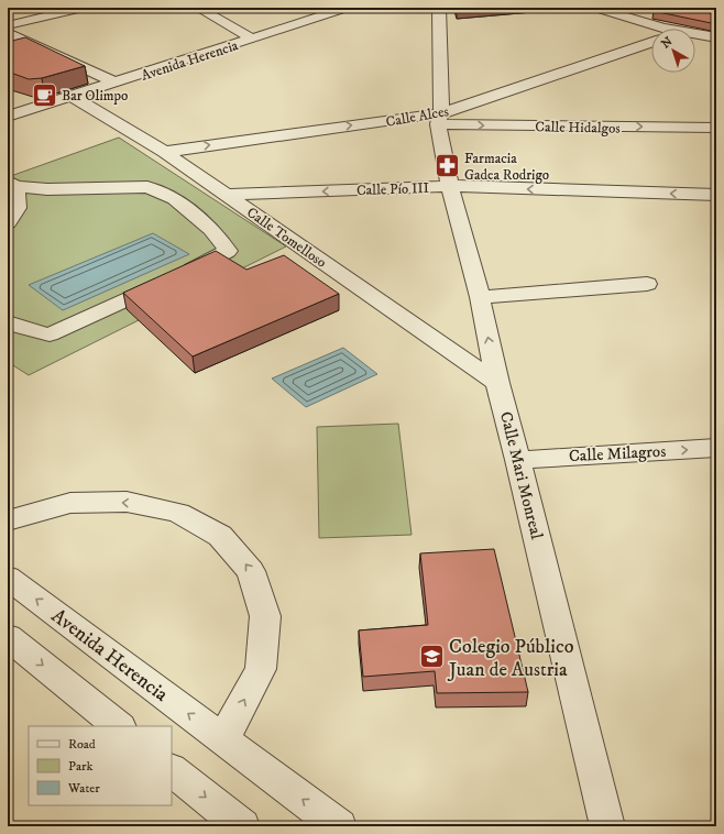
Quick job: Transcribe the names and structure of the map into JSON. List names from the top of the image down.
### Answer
{
  "streets": {
    "street": [
      "Avenida Herencia",
      "Calle Alces",
      "Calle Hidalgos",
      "Calle Pío III",
      "Calle Tomelloso",
      "Calle Milagros",
      "Calle Mari Monreal"
    ]
  },
  "crossings": [
    ["Avenida Herencia", "Calle Tomelloso"],
    ["Calle Alces", "Calle Hidalgos"],
    ["Calle Alces", "Calle Tomelloso"],
    ["Calle Alces", "Calle Mari Monreal"],
    ["Calle Hidalgos", "Calle Mari Monreal"],
    ["Calle Pío III", "Calle Tomelloso"],
    ["Calle Pío III", "Calle Mari Monreal"],
    ["Calle Tomelloso", "Calle Mari Monreal"],
    ["Calle Milagros", "Calle Mari Monreal"]
  ],
  "one_way": ["Calle Alces"],
  "places": {
    "cafe": ["Bar Olimpo"],
    "pharmacy": ["Farmacia Gadea Rodrigo"],
    "school or university": ["Colegio Público Juan de Austria"]
  },
  "legend": ["Road", "Park", "Water"],
  "north": "top left"
}
